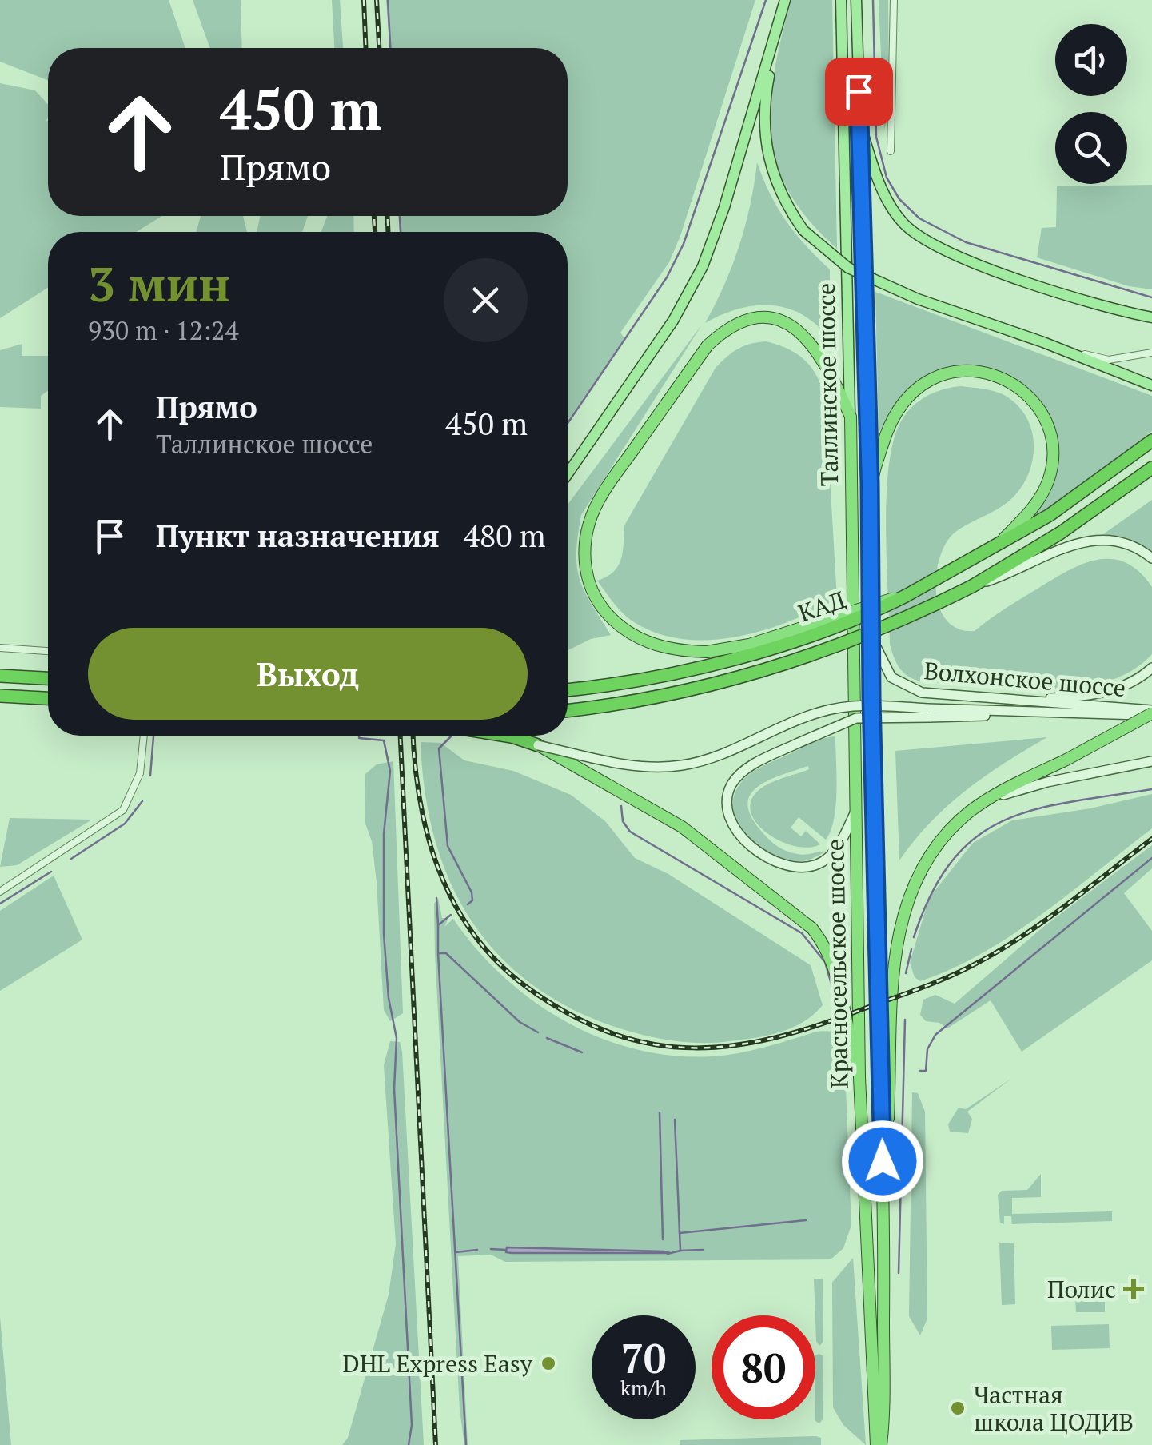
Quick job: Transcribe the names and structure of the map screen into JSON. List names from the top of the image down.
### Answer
{
  "streets": {
    "highway": ["Таллинское шоссе", "КАД", "Красносельское шоссе"],
    "main road": ["Волхонское шоссе"]
  },
  "crossings": [
    ["Таллинское шоссе", "Волхонское шоссе"],
    ["Таллинское шоссе", "Красносельское шоссе"],
    ["Волхонское шоссе", "Красносельское шоссе"]
  ],
  "places": {
    "health": ["Полис"],
    "other": ["DHL Express Easy", "Частная школа ЦОДИВ"]
  },
  "page": {
    "turn": ["450 m", "Прямо"],
    "heading": ["3 мин", "930 m · 12:24"],
    "list": [
      {
        "name": "Прямо",
        "note": "Таллинское шоссе",
        "value": "450 m"
      },
      {
        "name": "Пункт назначения",
        "value": "480 m"
      }
    ],
    "buttons": "Выход",
    "speed": "70 km/h",
    "limit": "80"
  }
}
